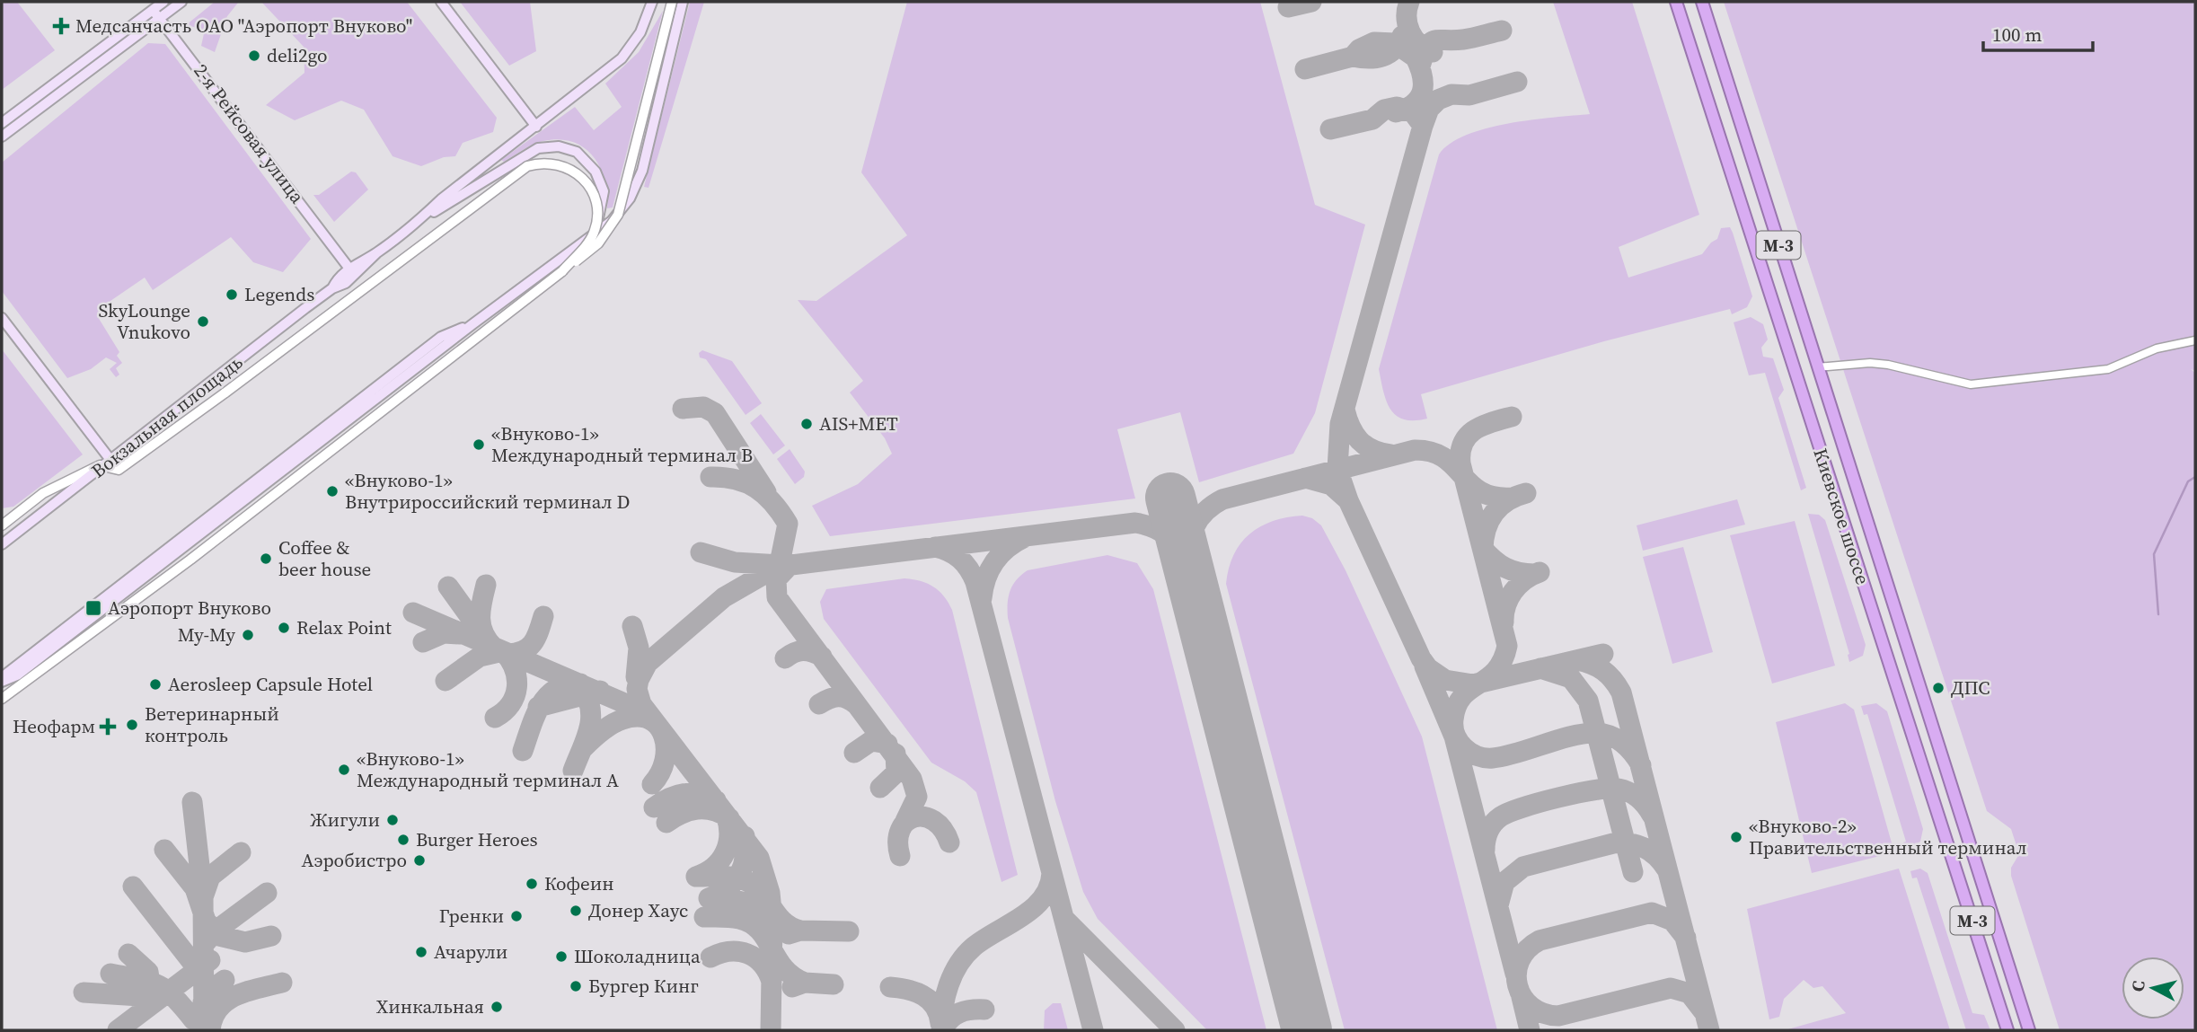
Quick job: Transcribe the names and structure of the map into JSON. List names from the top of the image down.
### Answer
{
  "streets": {
    "highway": ["М-3", "Киевское шоссе"],
    "main road": ["2-я Рейсовая улица", "Вокзальная площадь"]
  },
  "crossings": [
    ["2-я Рейсовая улица", "Вокзальная площадь"]
  ],
  "places": {
    "health": ["Медсанчасть ОАО \"Аэропорт Внуково\"", "Неофарм"],
    "other": [
      "deli2go",
      "Legends",
      "SkyLounge Vnukovo",
      "AIS+MET",
      "«Внуково-1» Международный терминал B",
      "«Внуково-1» Внутрироссийский терминал D",
      "Coffee & beer house",
      "Relax Point",
      "Му-Му",
      "Aerosleep Capsule Hotel",
      "ДПС",
      "Ветеринарный контроль",
      "«Внуково-1» Международный терминал А",
      "Жигули",
      "«Внуково-2» Правительственный терминал",
      "Burger Heroes",
      "Аэробистро",
      "Кофеин",
      "Донер Хаус",
      "Гренки",
      "Ачарули",
      "Шоколадница",
      "Бургер Кинг",
      "Хинкальная"
    ],
    "transit": ["Аэропорт Внуково"]
  },
  "scale_bar": "100 m",
  "north": "left"
}
